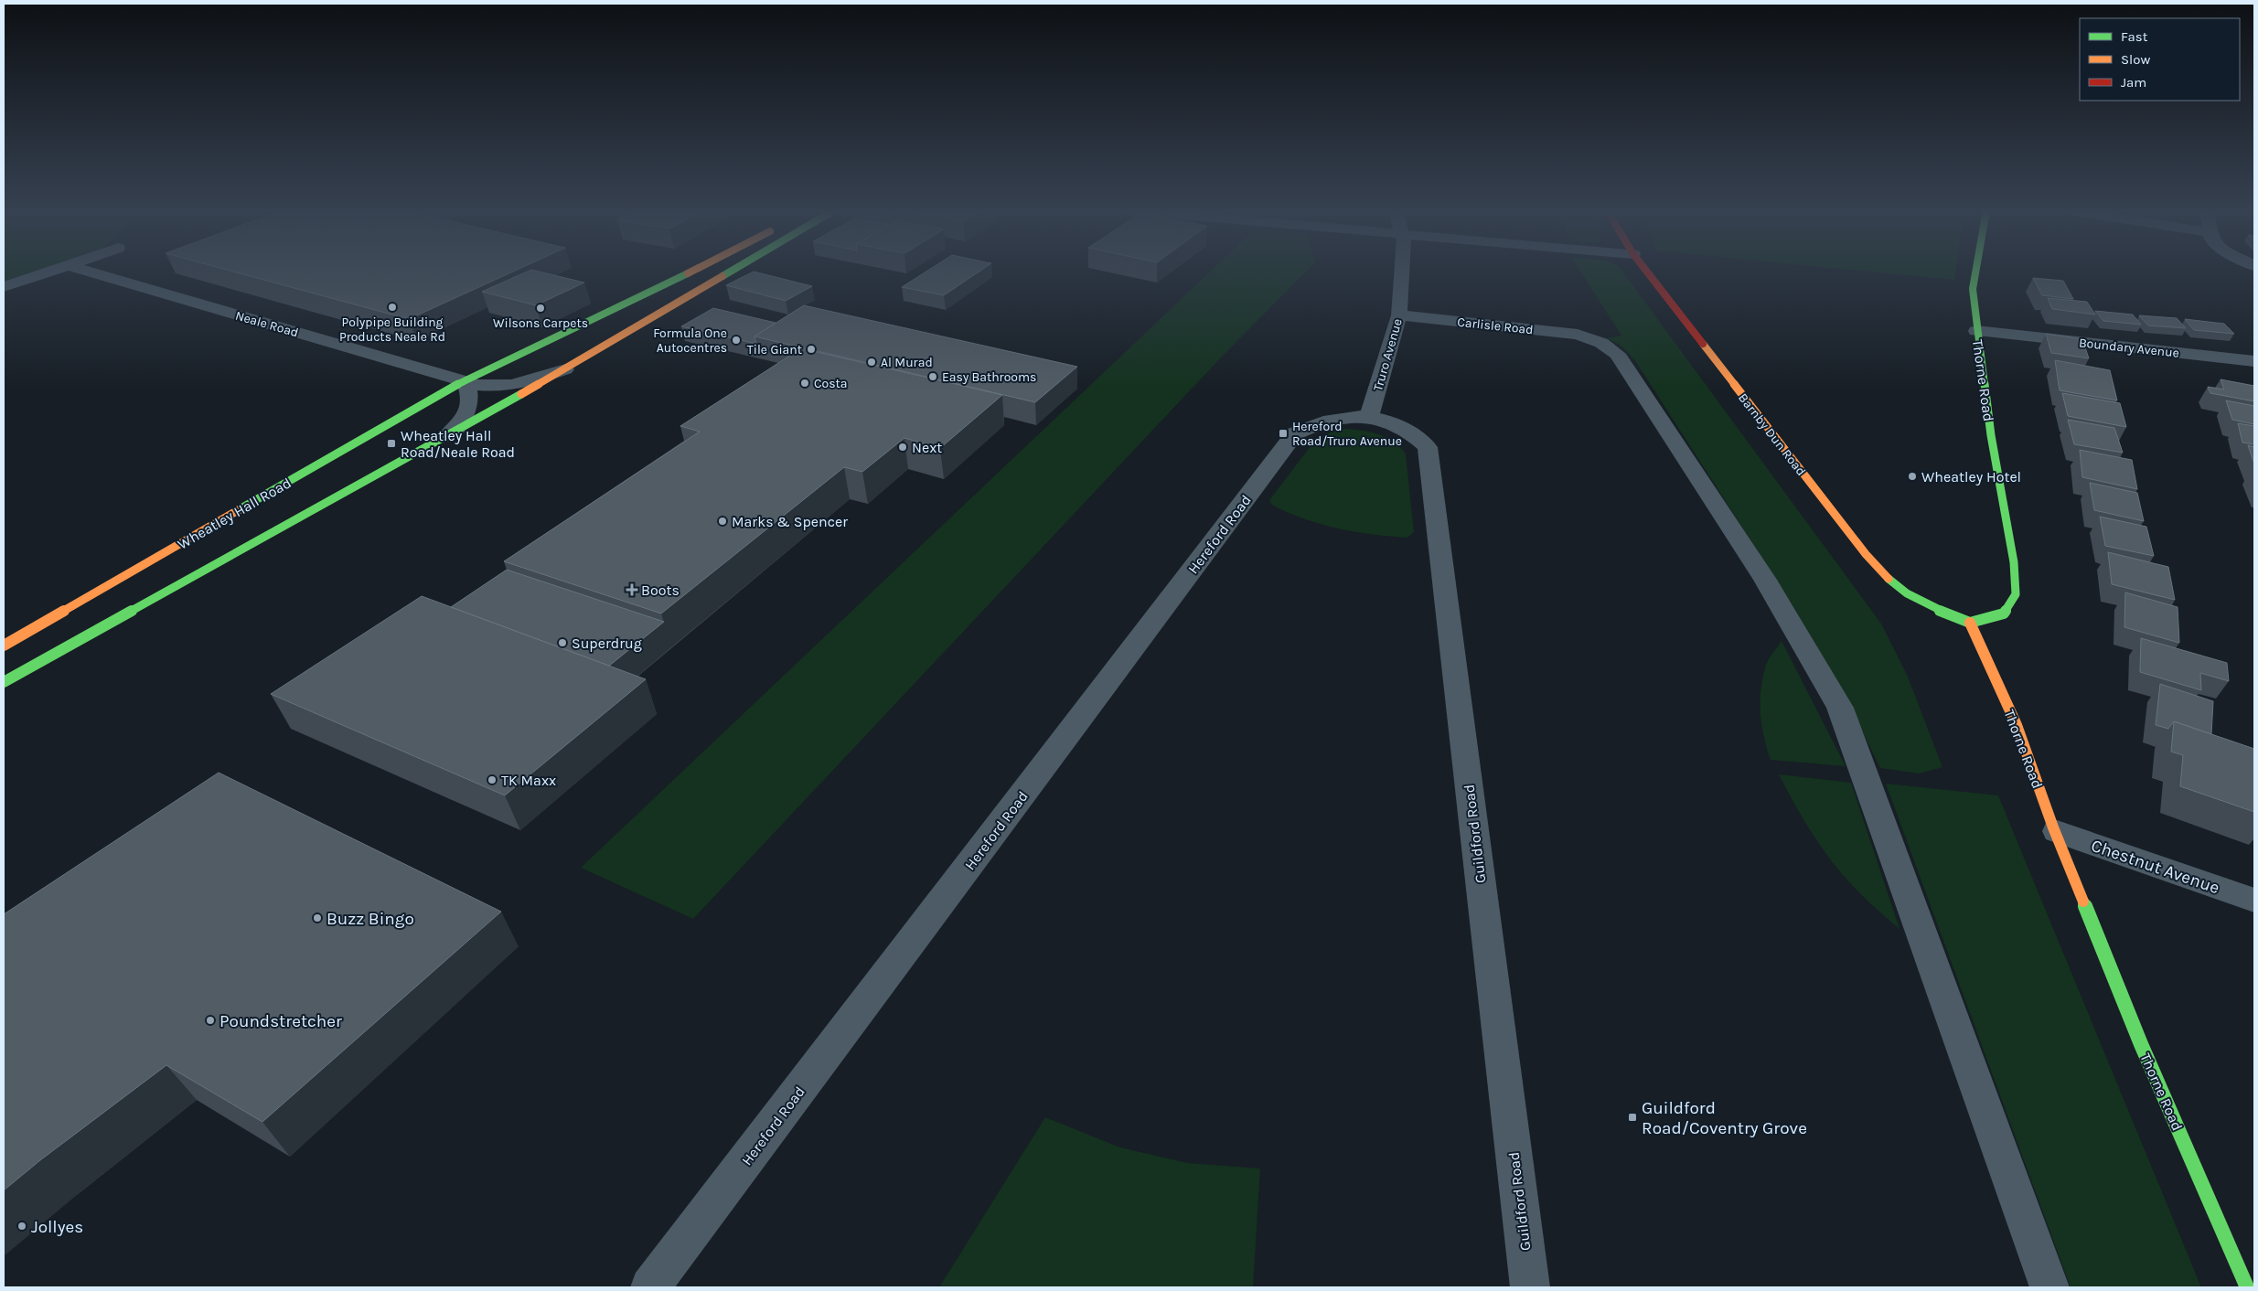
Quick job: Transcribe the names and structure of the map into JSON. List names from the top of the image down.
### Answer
{
  "streets": {
    "main road": ["Thorne Road", "Barnby Dun Road", "Wheatley Hall Road"],
    "street": [
      "Neale Road",
      "Carlisle Road",
      "Boundary Avenue",
      "Truro Avenue",
      "Hereford Road",
      "Guildford Road",
      "Chestnut Avenue"
    ]
  },
  "crossings": [
    ["Neale Road", "Wheatley Hall Road"],
    ["Carlisle Road", "Truro Avenue"],
    ["Boundary Avenue", "Thorne Road"],
    ["Truro Avenue", "Hereford Road"],
    ["Truro Avenue", "Guildford Road"],
    ["Thorne Road", "Barnby Dun Road"],
    ["Thorne Road", "Chestnut Avenue"],
    ["Hereford Road", "Guildford Road"]
  ],
  "places": {
    "other": [
      "Polypipe Building Products Neale Rd",
      "Wilsons Carpets",
      "Formula One Autocentres",
      "Tile Giant",
      "Al Murad",
      "Easy Bathrooms",
      "Costa",
      "Next",
      "Wheatley Hotel",
      "Marks & Spencer",
      "Superdrug",
      "TK Maxx",
      "Buzz Bingo",
      "Poundstretcher",
      "Jollyes"
    ],
    "transit": ["Hereford Road/Truro Avenue", "Wheatley Hall Road/Neale Road", "Guildford Road/Coventry Grove"],
    "health": ["Boots"]
  },
  "legend": ["Fast", "Slow", "Jam"]
}
